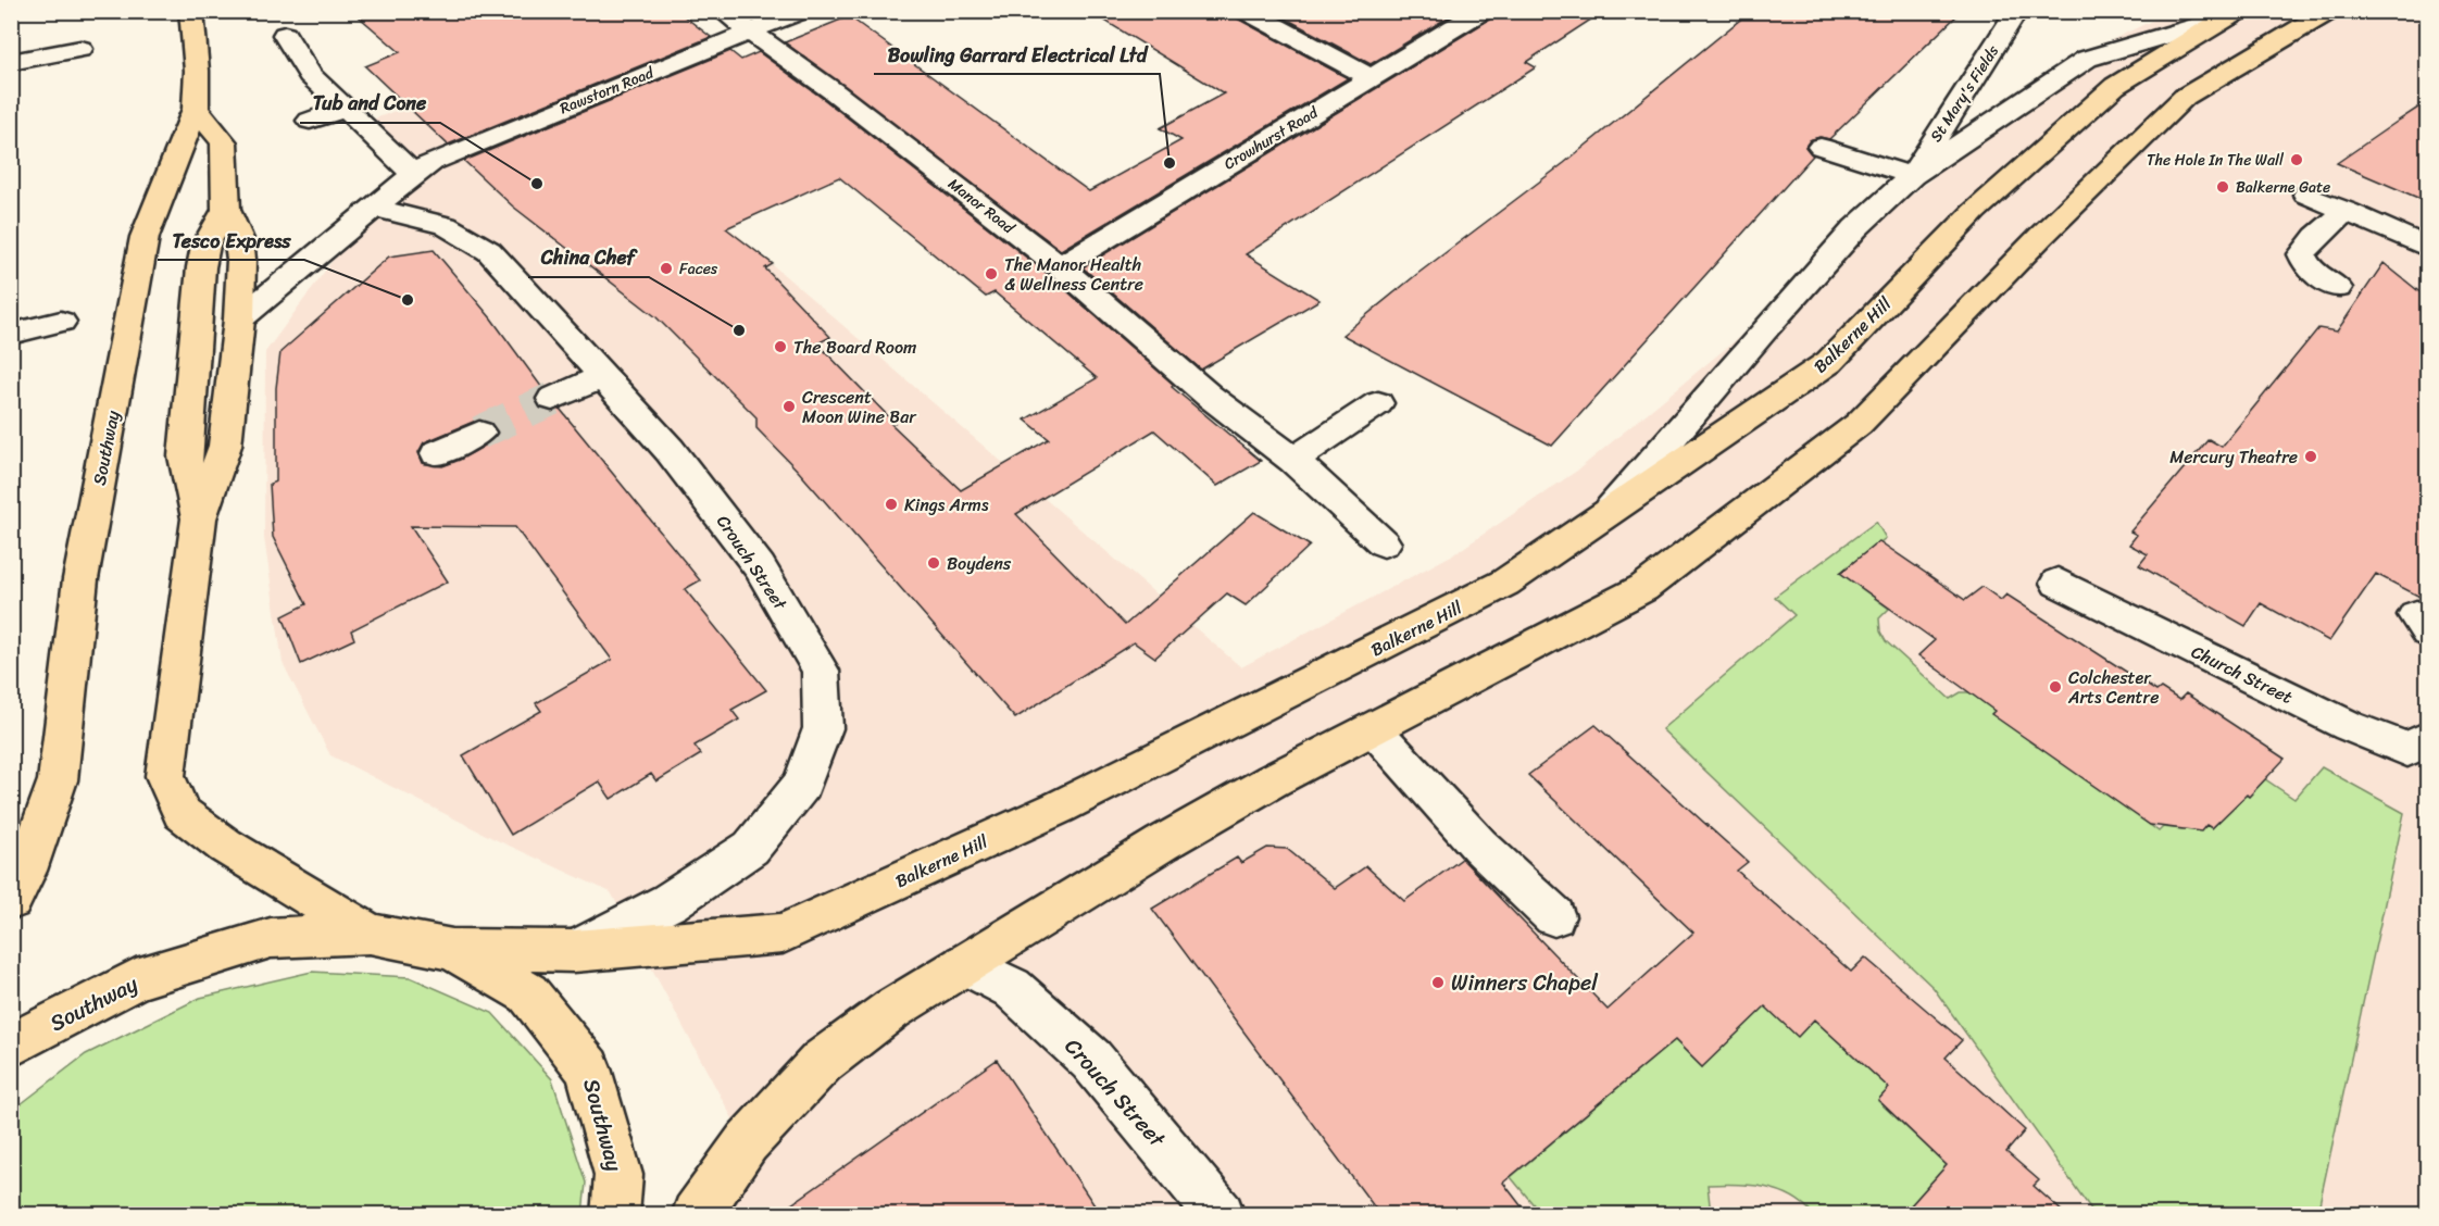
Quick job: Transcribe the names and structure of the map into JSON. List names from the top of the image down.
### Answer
{
  "streets": {
    "main road": ["Balkerne Hill", "Southway"],
    "street": [
      "Rawstorn Road",
      "St Mary's Fields",
      "Crowhurst Road",
      "Manor Road",
      "Crouch Street",
      "Church Street"
    ]
  },
  "crossings": [
    ["Rawstorn Road", "Manor Road"],
    ["Crowhurst Road", "Manor Road"],
    ["Balkerne Hill", "Southway"],
    ["Balkerne Hill", "Crouch Street"]
  ],
  "places": [
    "The Hole In The Wall",
    "Bowling Garrard Electrical Ltd",
    "Tub and Cone",
    "Balkerne Gate",
    "Faces",
    "The Manor Health & Wellness Centre",
    "Tesco Express",
    "China Chef",
    "The Board Room",
    "Crescent Moon Wine Bar",
    "Mercury Theatre",
    "Kings Arms",
    "Boydens",
    "Colchester Arts Centre",
    "Winners Chapel"
  ]
}
